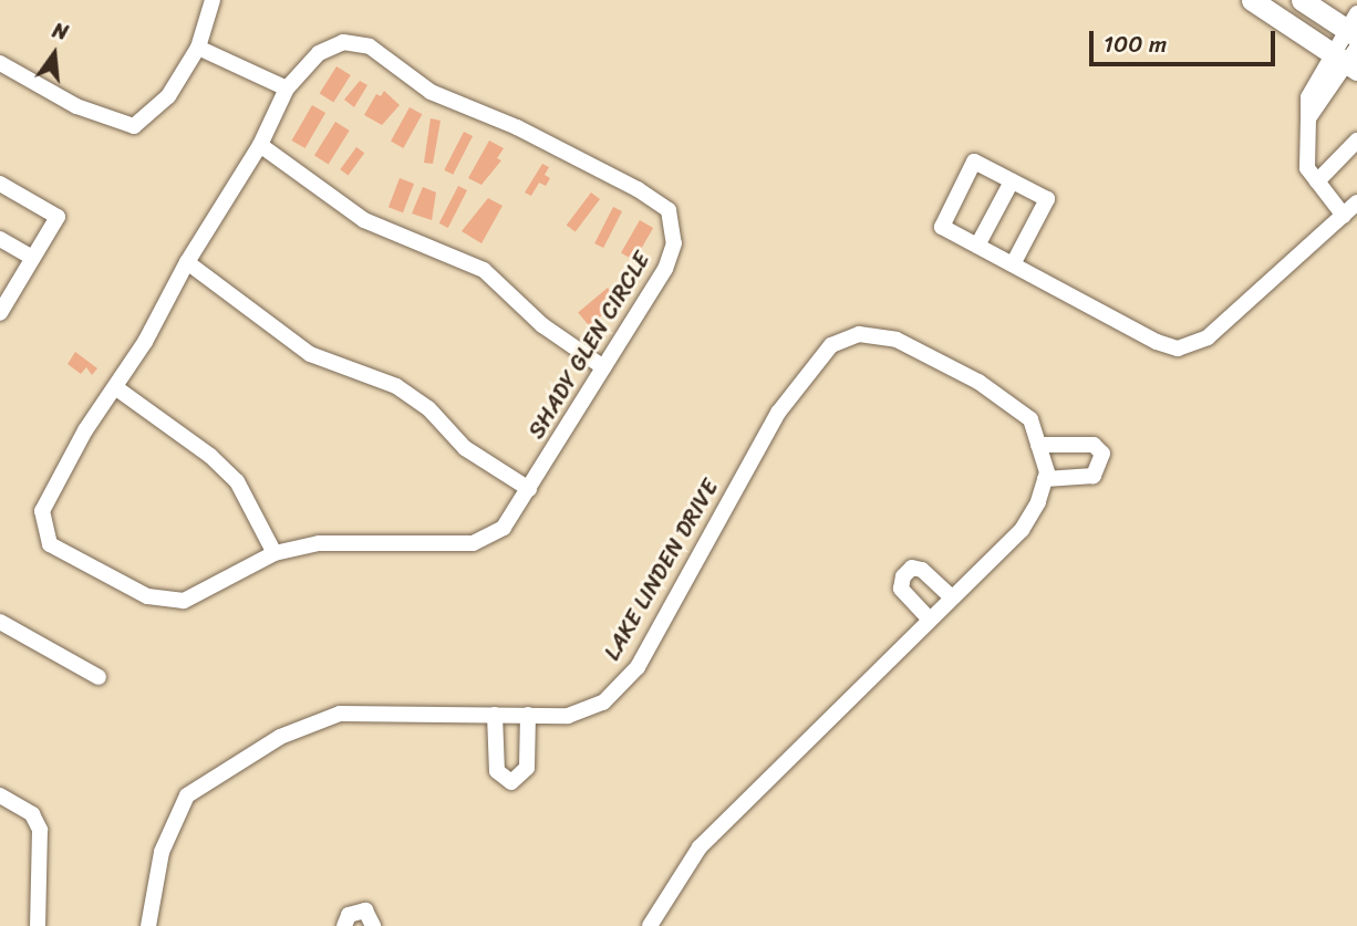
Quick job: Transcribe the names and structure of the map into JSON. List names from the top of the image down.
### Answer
{
  "streets": {
    "street": ["SHADY GLEN CIRCLE", "LAKE LINDEN DRIVE"]
  },
  "scale_bar": "100 m",
  "north": "top"
}
